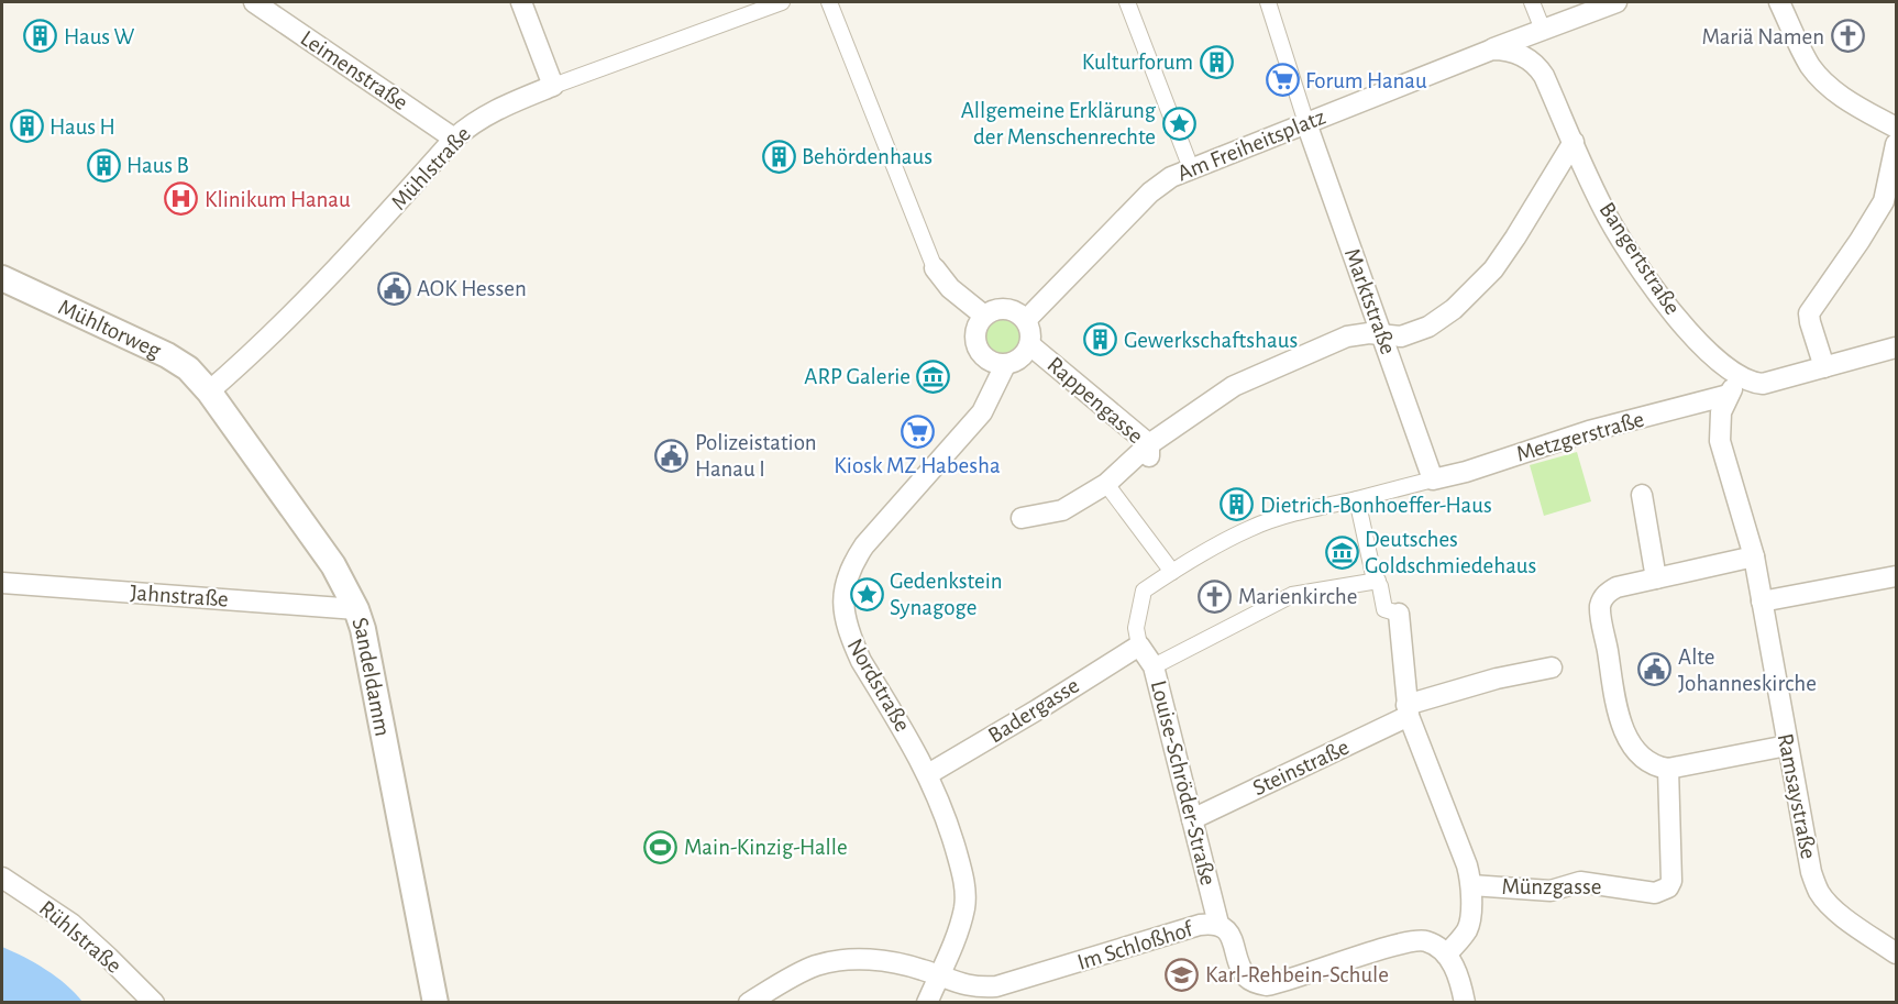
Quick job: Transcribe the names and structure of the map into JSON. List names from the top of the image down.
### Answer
{
  "streets": {
    "street": [
      "Leimenstraße",
      "Am Freiheitsplatz",
      "Mühlstraße",
      "Bangertstraße",
      "Marktstraße",
      "Mühltorweg",
      "Rappengasse",
      "Metzgerstraße",
      "Jahnstraße",
      "Sandeldamm",
      "Nordstraße",
      "Badergasse",
      "Steinstraße",
      "Louise-Schröder-Straße",
      "Ramsaystraße",
      "Münzgasse",
      "Rühlstraße",
      "Im Schloßhof"
    ]
  },
  "crossings": [
    ["Leimenstraße", "Mühlstraße"],
    ["Am Freiheitsplatz", "Bangertstraße"],
    ["Am Freiheitsplatz", "Marktstraße"],
    ["Am Freiheitsplatz", "Rappengasse"],
    ["Am Freiheitsplatz", "Nordstraße"],
    ["Mühlstraße", "Mühltorweg"],
    ["Mühlstraße", "Sandeldamm"],
    ["Bangertstraße", "Ramsaystraße"],
    ["Marktstraße", "Metzgerstraße"],
    ["Mühltorweg", "Sandeldamm"],
    ["Rappengasse", "Nordstraße"],
    ["Metzgerstraße", "Ramsaystraße"],
    ["Jahnstraße", "Sandeldamm"],
    ["Nordstraße", "Badergasse"],
    ["Nordstraße", "Im Schloßhof"],
    ["Badergasse", "Louise-Schröder-Straße"],
    ["Steinstraße", "Louise-Schröder-Straße"],
    ["Louise-Schröder-Straße", "Im Schloßhof"]
  ],
  "places": {
    "building": [
      "Haus W",
      "Kulturforum",
      "Haus H",
      "Behördenhaus",
      "Haus B",
      "Gewerkschaftshaus",
      "Dietrich-Bonhoeffer-Haus"
    ],
    "church": ["Mariä Namen", "Marienkirche"],
    "supermarket": ["Forum Hanau", "Kiosk MZ Habesha"],
    "place": ["Allgemeine Erklärung der Menschenrechte", "Gedenkstein Synagoge"],
    "hospital": ["Klinikum Hanau"],
    "public building": ["AOK Hessen", "Polizeistation Hanau I", "Alte Johanneskirche"],
    "museum": ["ARP Galerie", "Deutsches Goldschmiedehaus"],
    "sports": ["Main-Kinzig-Halle"],
    "school or university": ["Karl-Rehbein-Schule"]
  }
}
